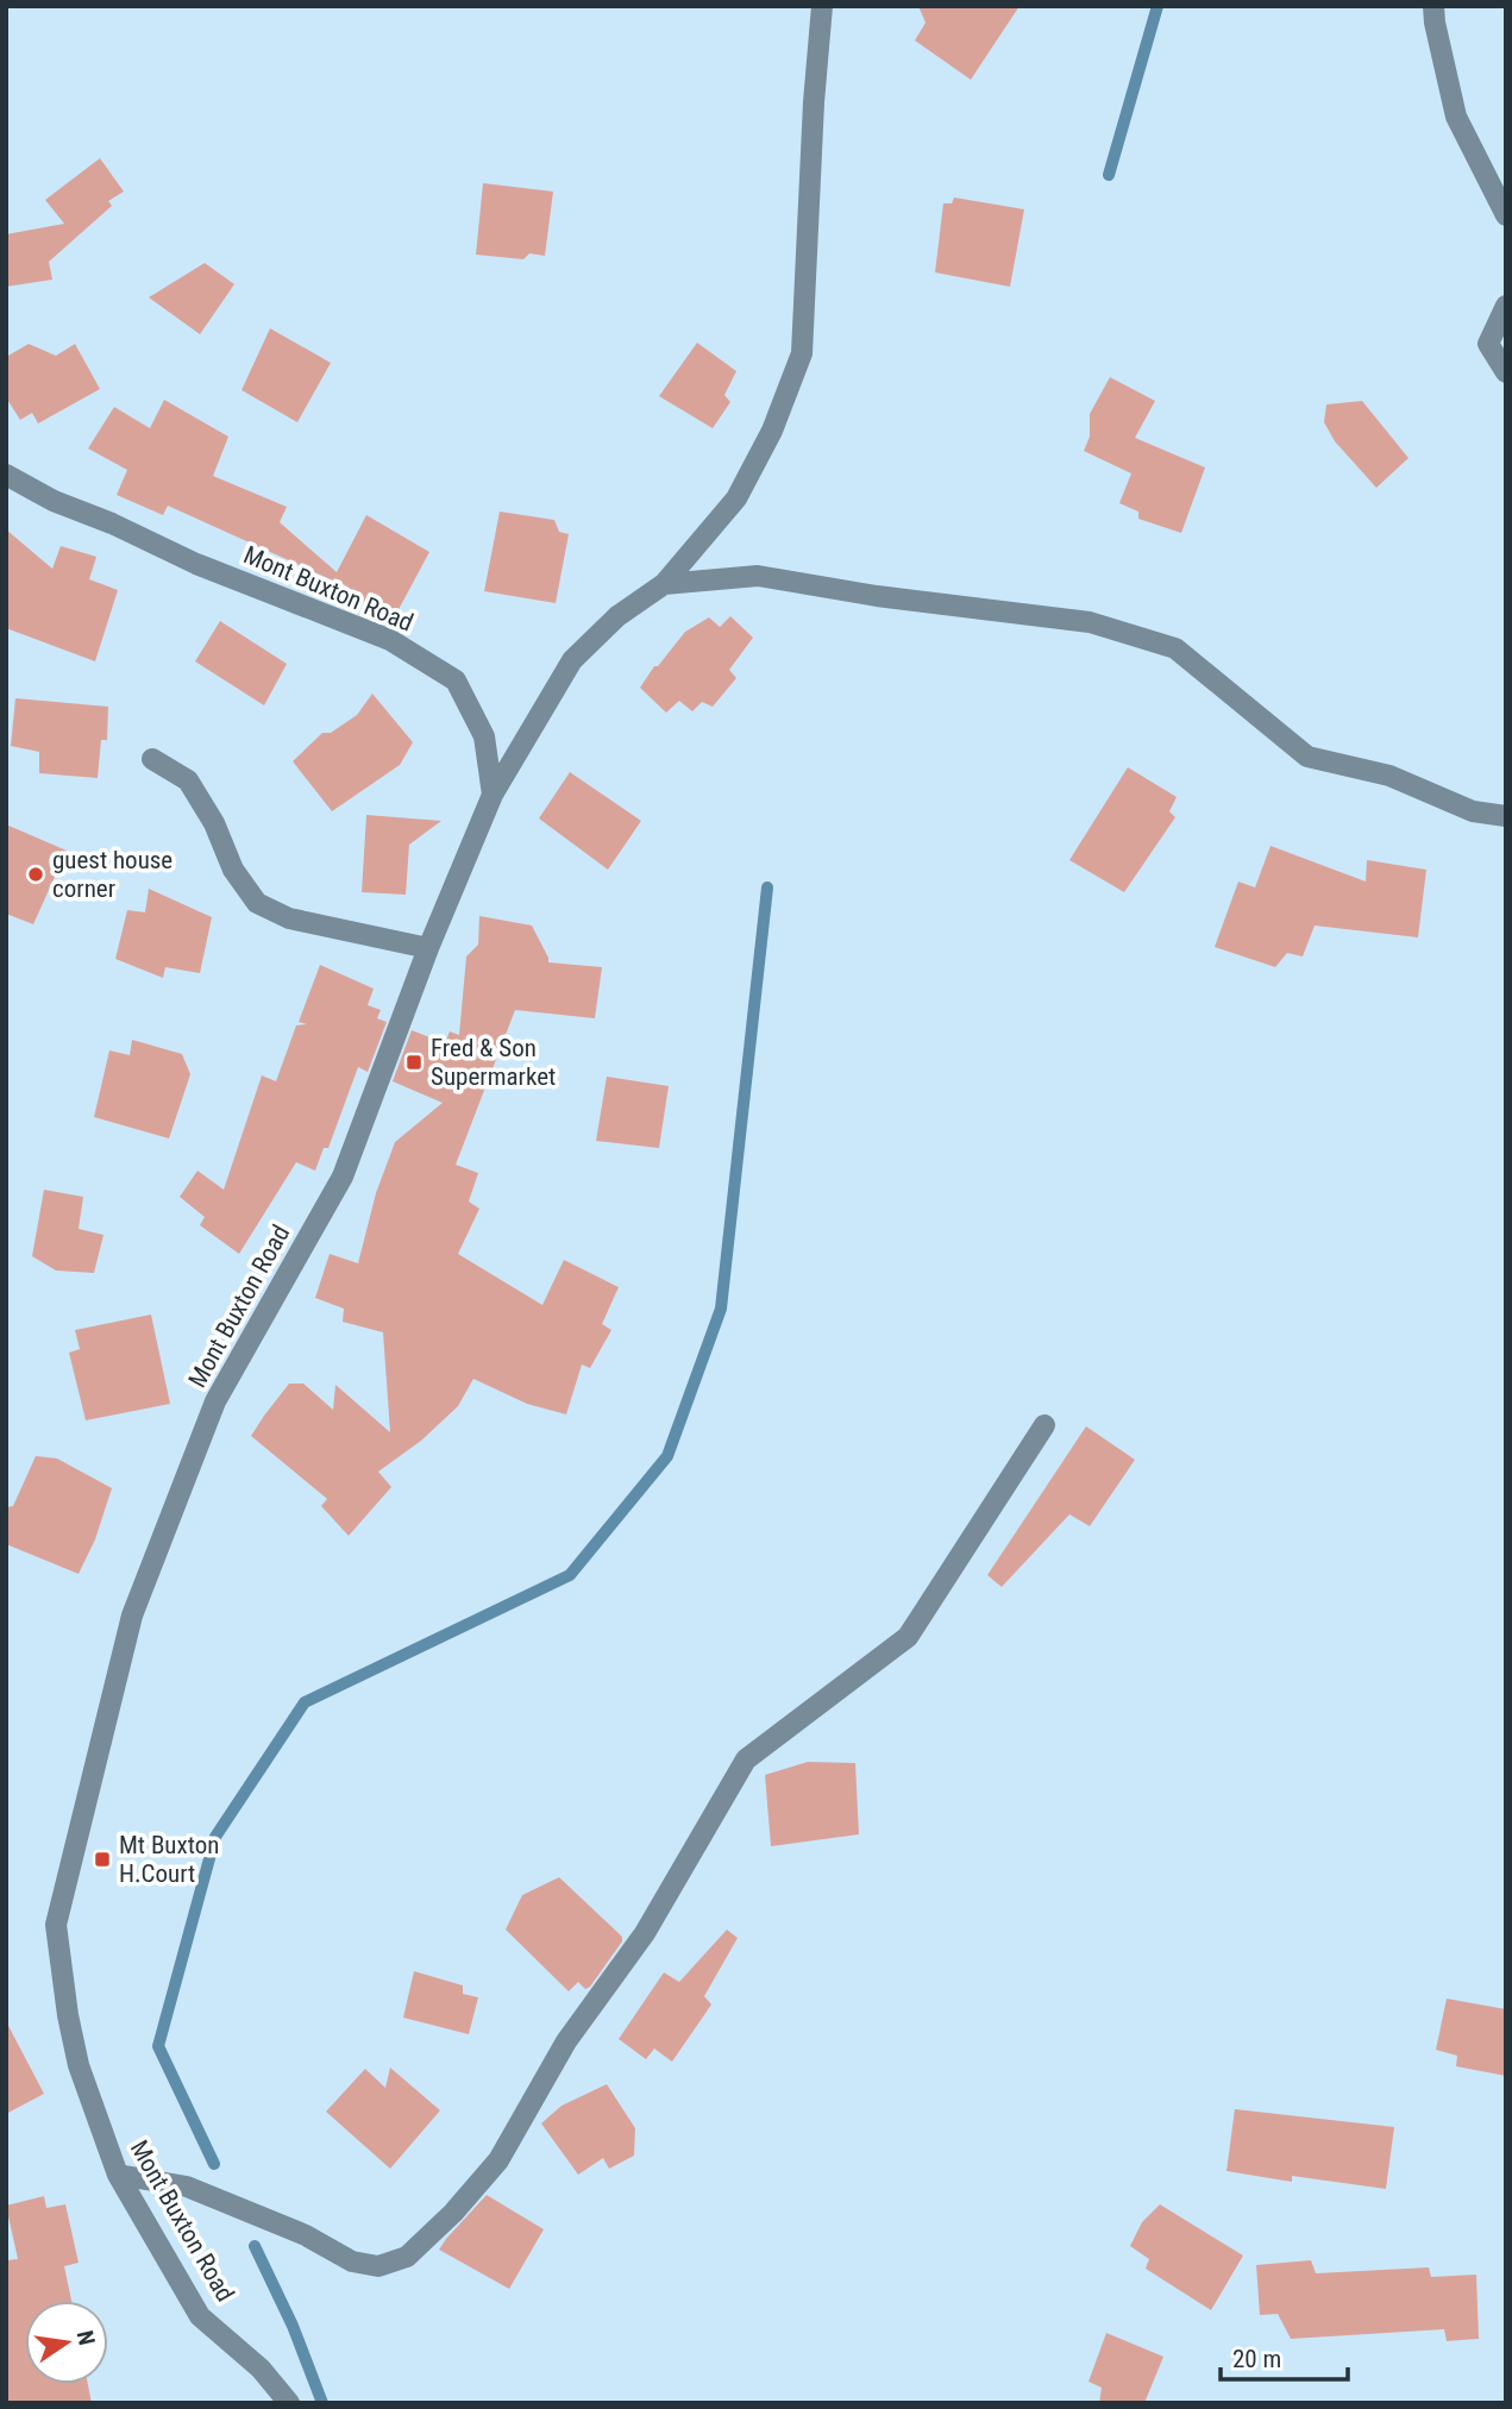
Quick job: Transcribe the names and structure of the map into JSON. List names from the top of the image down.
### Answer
{
  "streets": {
    "street": ["Mont Buxton Road"]
  },
  "places": {
    "other": ["guest house corner"],
    "transit": ["Fred & Son Supermarket", "Mt Buxton H.Court"]
  },
  "scale_bar": "20 m",
  "north": "right"
}
